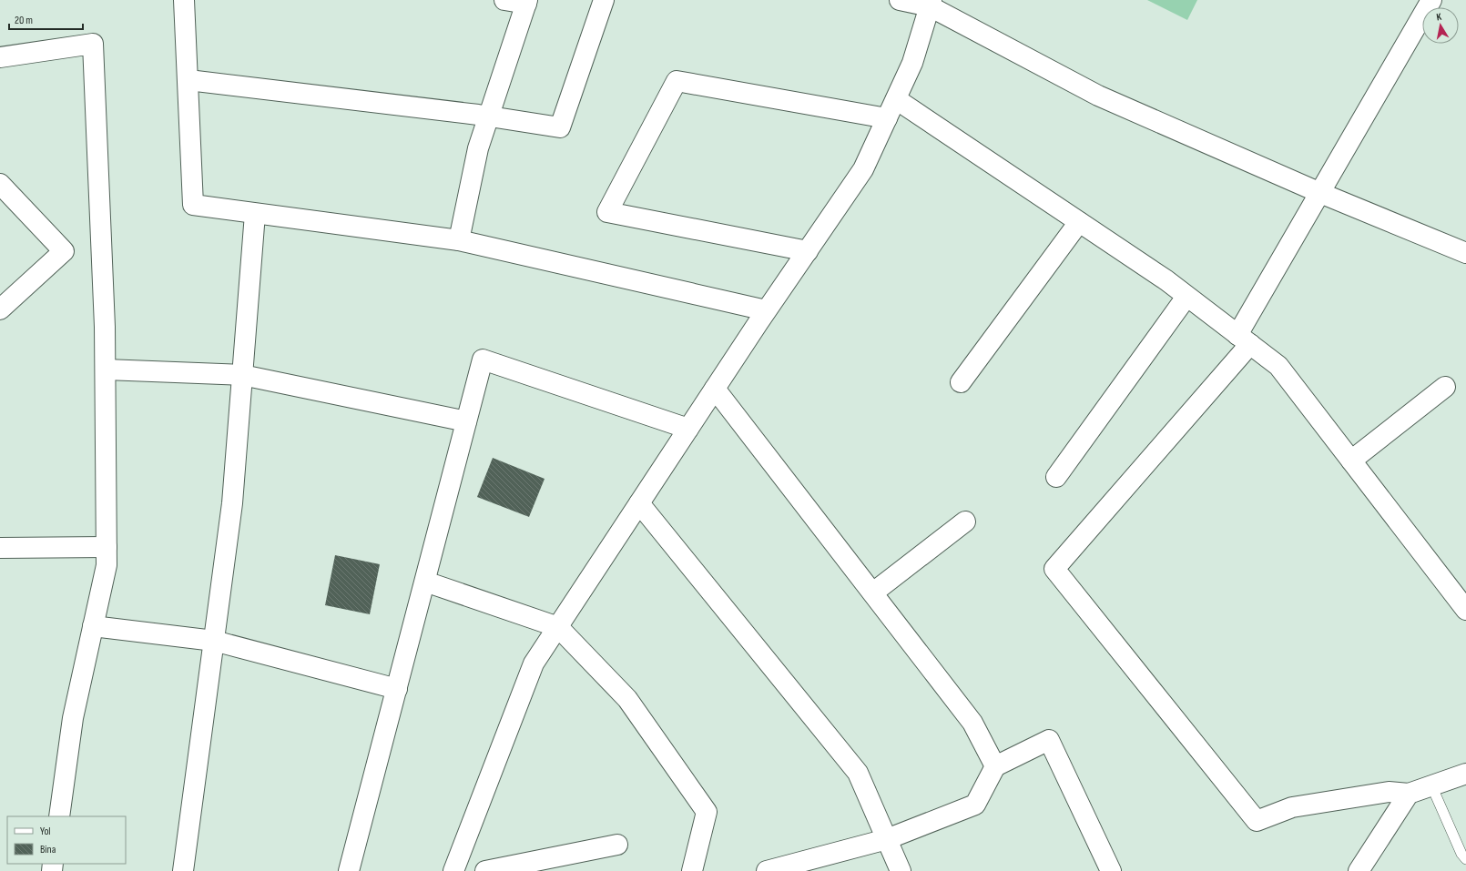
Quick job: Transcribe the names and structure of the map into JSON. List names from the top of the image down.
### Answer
{
  "legend": ["Yol", "Bina"],
  "scale_bar": "20 m",
  "north": "top"
}
